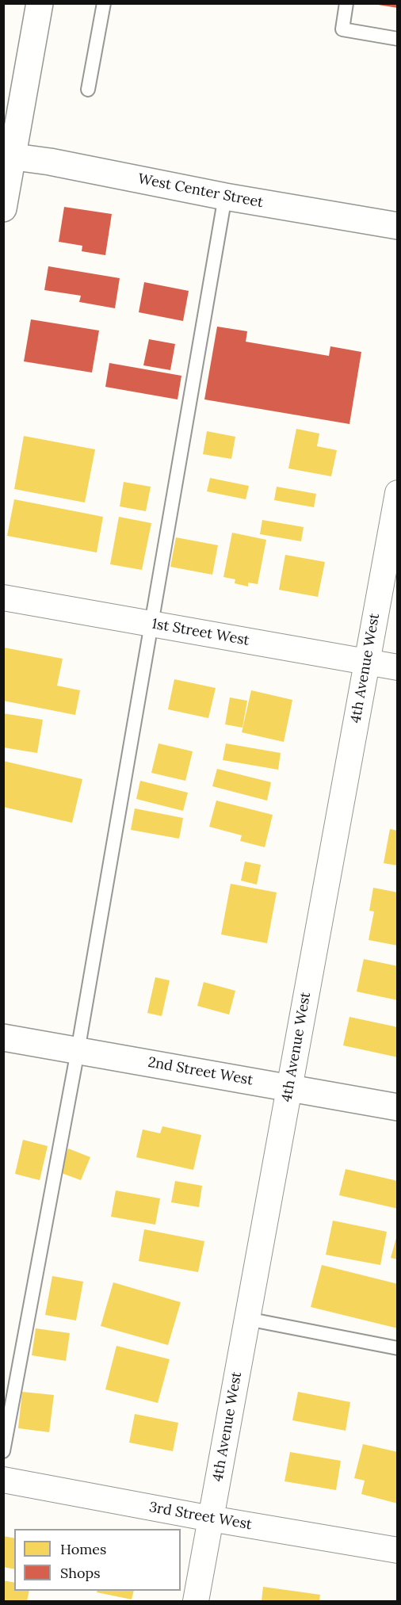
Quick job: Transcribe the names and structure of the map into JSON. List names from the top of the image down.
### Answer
{
  "streets": {
    "street": [
      "West Center Street",
      "1st Street West",
      "4th Avenue West",
      "2nd Street West",
      "3rd Street West"
    ]
  },
  "crossings": [
    ["1st Street West", "4th Avenue West"],
    ["4th Avenue West", "2nd Street West"],
    ["4th Avenue West", "3rd Street West"]
  ],
  "legend": ["Homes", "Shops"]
}
